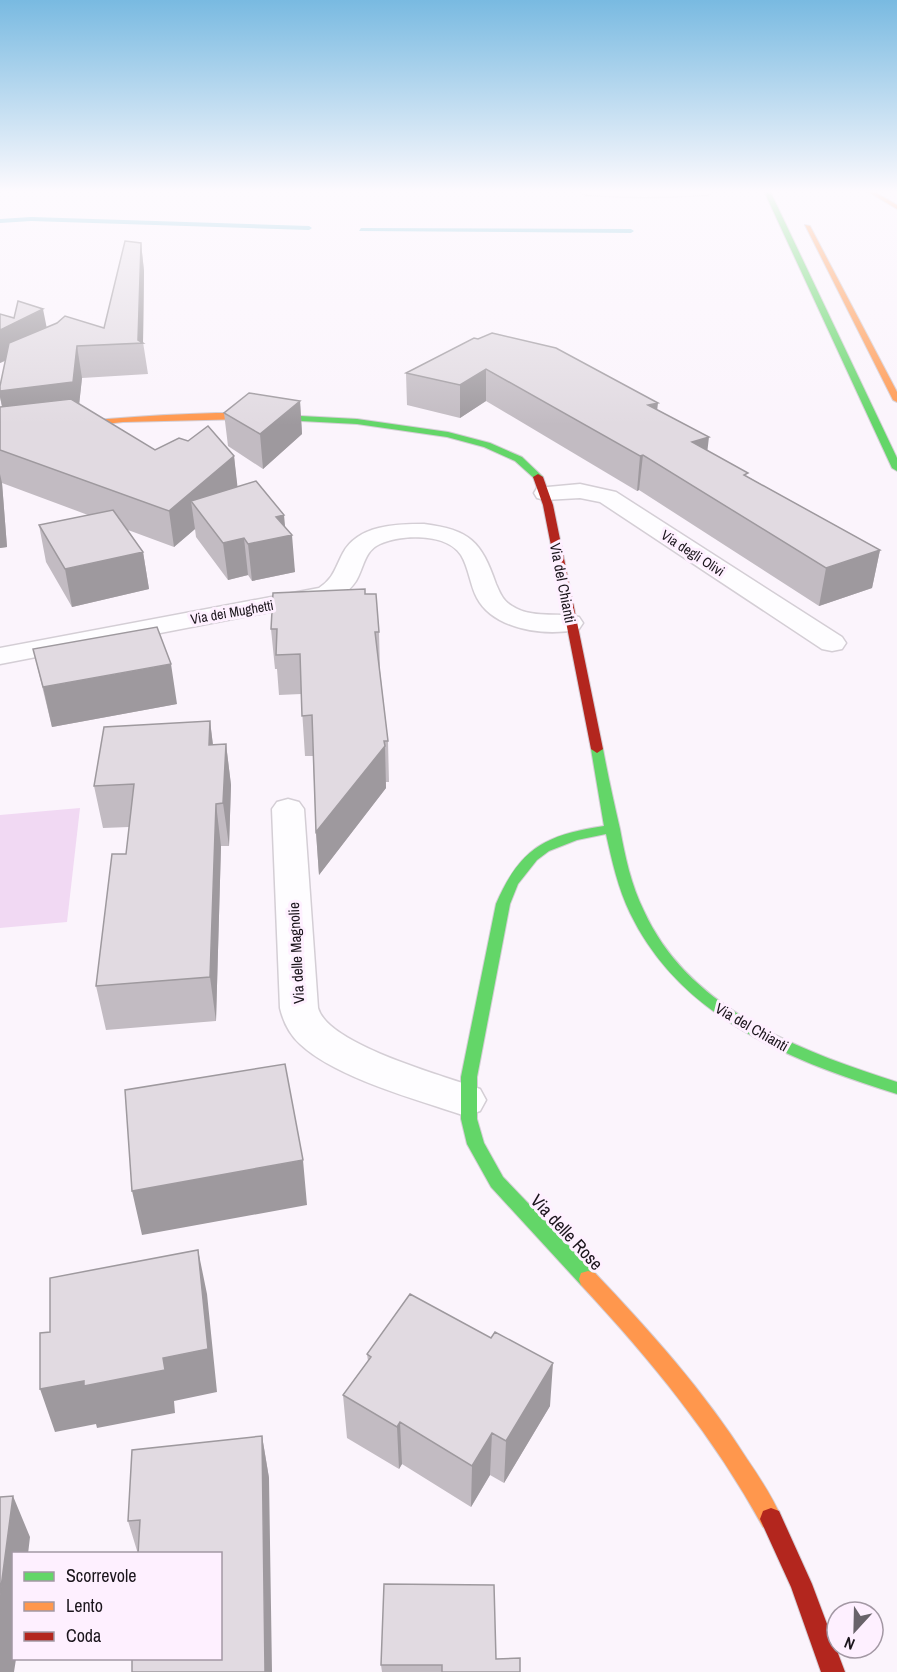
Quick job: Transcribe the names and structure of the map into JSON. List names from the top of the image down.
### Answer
{
  "streets": {
    "main road": ["Via del Chianti", "Via delle Rose"],
    "street": ["Via degli Olivi", "Via dei Mughetti", "Via delle Magnolie"]
  },
  "crossings": [
    ["Via degli Olivi", "Via del Chianti"],
    ["Via del Chianti", "Via dei Mughetti"],
    ["Via del Chianti", "Via delle Rose"],
    ["Via delle Magnolie", "Via delle Rose"]
  ],
  "legend": ["Scorrevole", "Lento", "Coda"],
  "north": "bottom"
}
